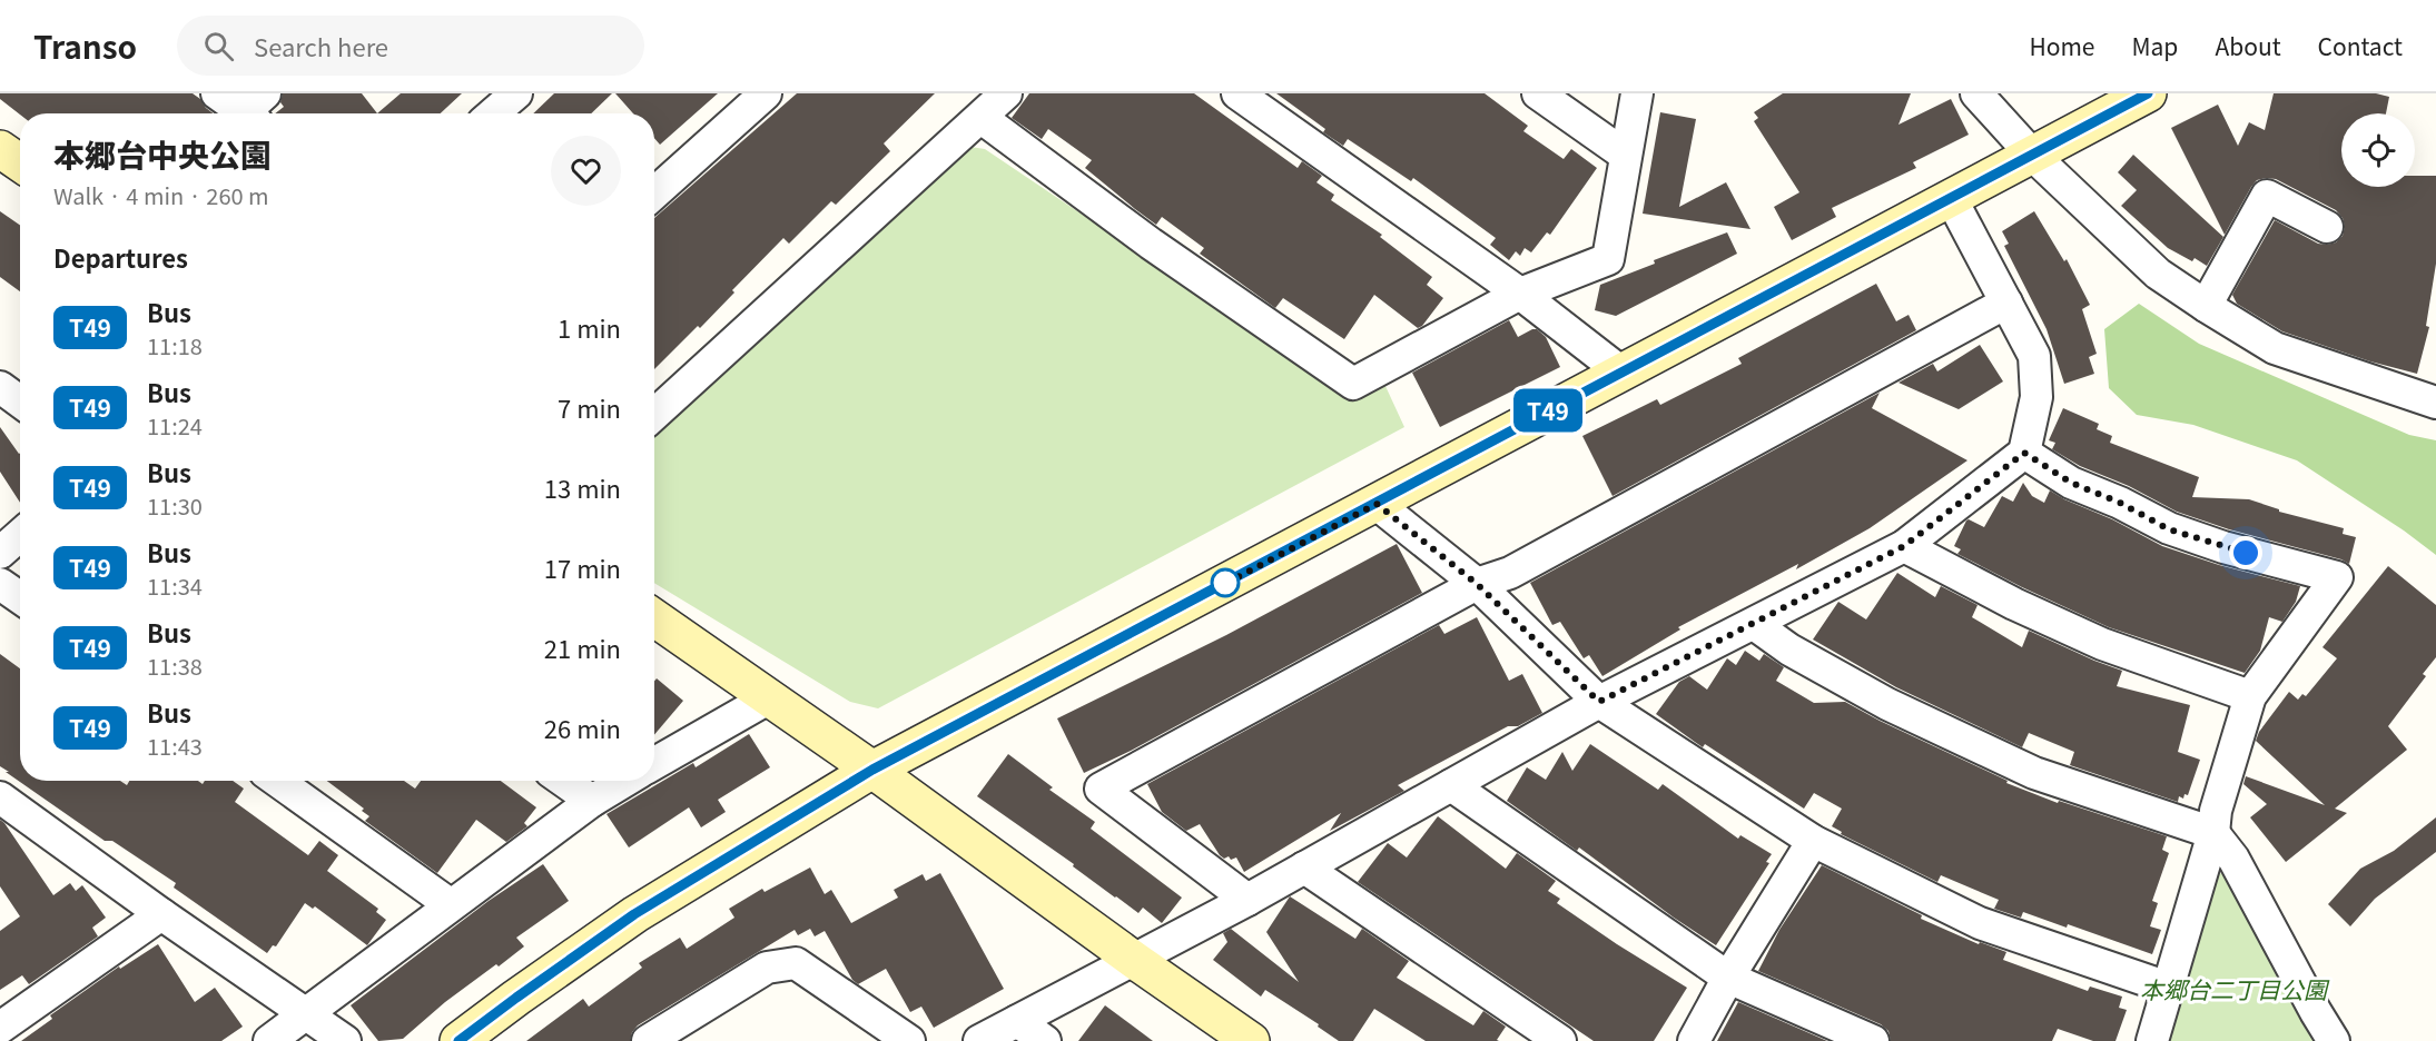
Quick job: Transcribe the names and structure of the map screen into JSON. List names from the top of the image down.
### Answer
{
  "parks": ["本郷台二丁目公園"],
  "lines": ["bus line T49"],
  "page": {
    "header": "Transo",
    "search": "Search here",
    "nav": [
      "Home",
      "Map",
      "About",
      "Contact"
    ],
    "on_map": "T49",
    "heading": [
      ["本郷台中央公園", "Walk · 4 min · 260 m"],
      "Departures"
    ],
    "list": [
      {
        "mark": "T49",
        "name": "Bus",
        "note": "11:18",
        "value": "1 min"
      },
      {
        "mark": "T49",
        "name": "Bus",
        "note": "11:24",
        "value": "7 min"
      },
      {
        "mark": "T49",
        "name": "Bus",
        "note": "11:30",
        "value": "13 min"
      },
      {
        "mark": "T49",
        "name": "Bus",
        "note": "11:34",
        "value": "17 min"
      },
      {
        "mark": "T49",
        "name": "Bus",
        "note": "11:38",
        "value": "21 min"
      },
      {
        "mark": "T49",
        "name": "Bus",
        "note": "11:43",
        "value": "26 min"
      }
    ]
  }
}
